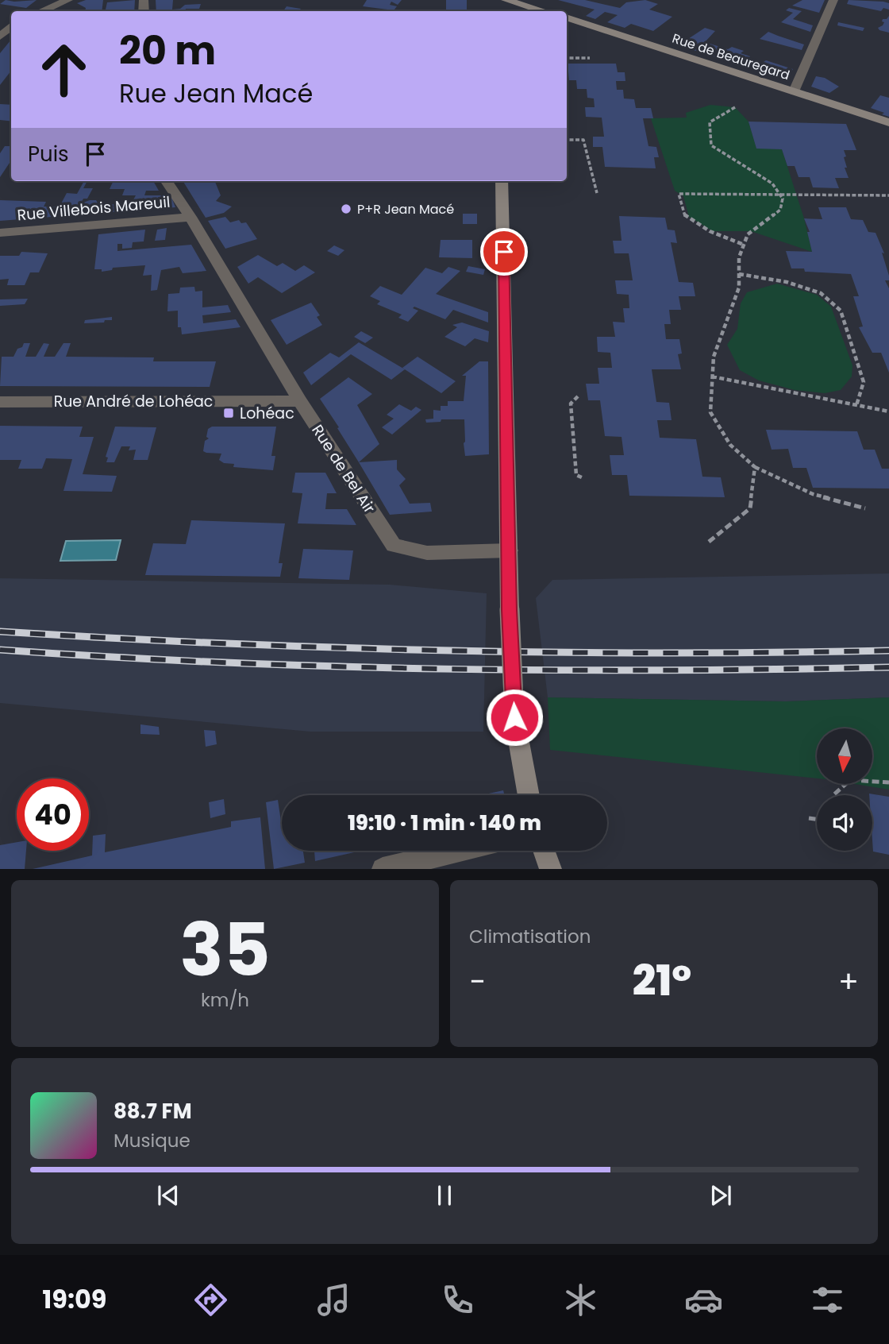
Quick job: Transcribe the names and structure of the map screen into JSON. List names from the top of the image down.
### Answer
{
  "streets": {
    "street": [
      "Rue de Beauregard",
      "Rue Villebois Mareuil",
      "Rue André de Lohéac",
      "Rue de Bel Air"
    ]
  },
  "crossings": [
    ["Rue Villebois Mareuil", "Rue de Bel Air"],
    ["Rue André de Lohéac", "Rue de Bel Air"]
  ],
  "places": {
    "other": ["P+R Jean Macé"],
    "transit": ["Lohéac"]
  },
  "north": "bottom",
  "page": {
    "turn": ["20 m", "Rue Jean Macé"],
    "then": "Puis",
    "limit": "40",
    "trip": "19:10 · 1 min · 140 m",
    "tile": [
      ["35", "km/h"],
      "Climatisation"
    ],
    "heat": ["−", "21°", "+"],
    "song": ["88.7 FM", "Musique"],
    "tabs": "19:09"
  }
}
